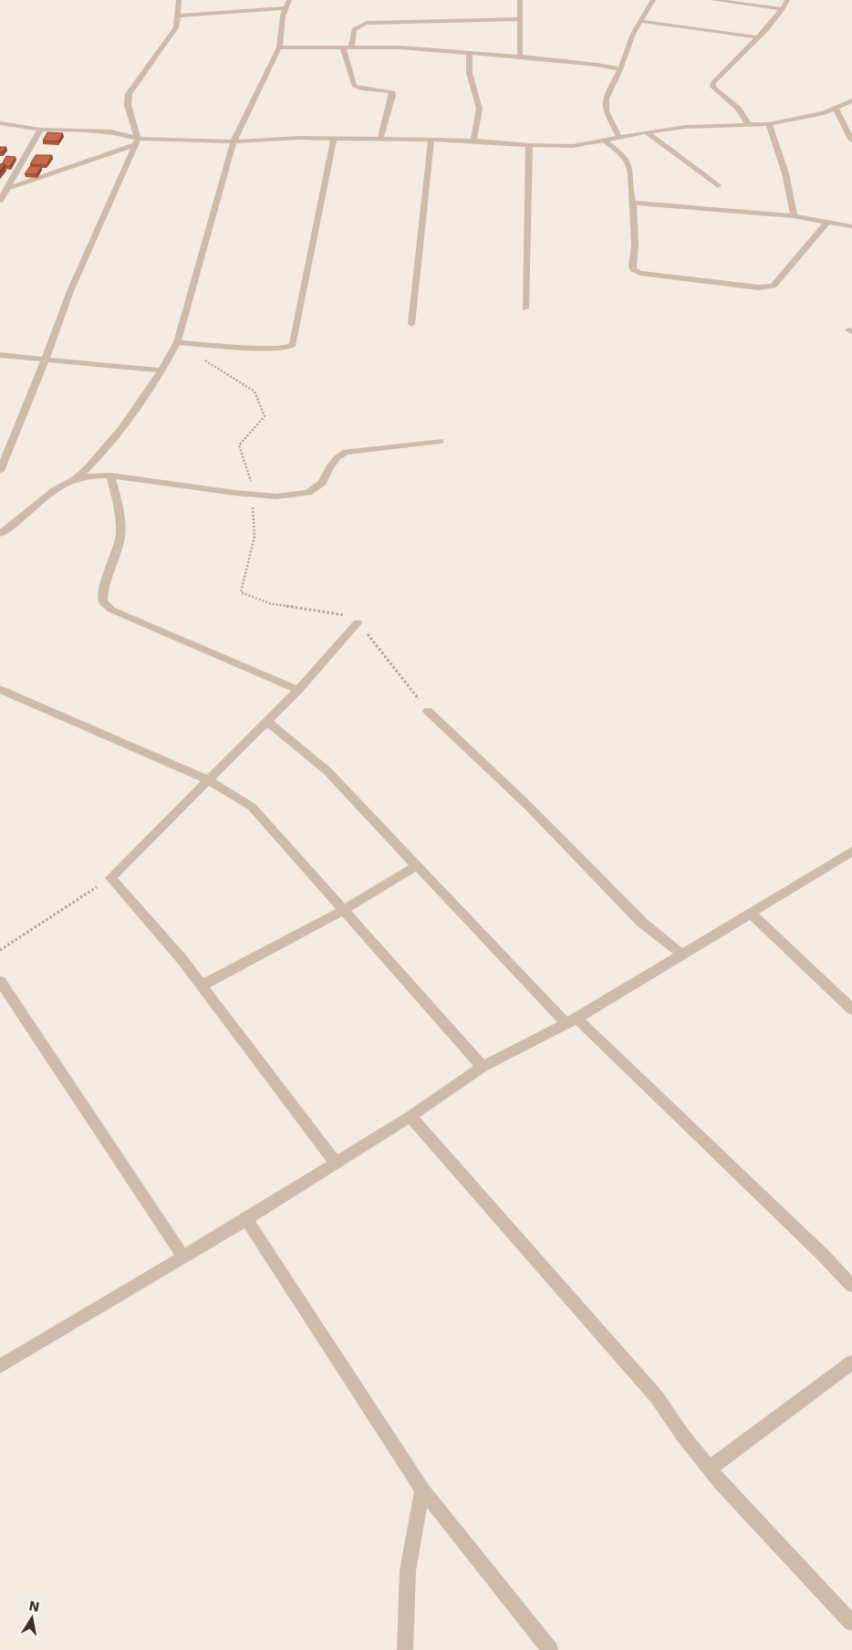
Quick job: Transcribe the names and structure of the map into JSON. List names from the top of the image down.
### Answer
{
  "north": "top"
}
